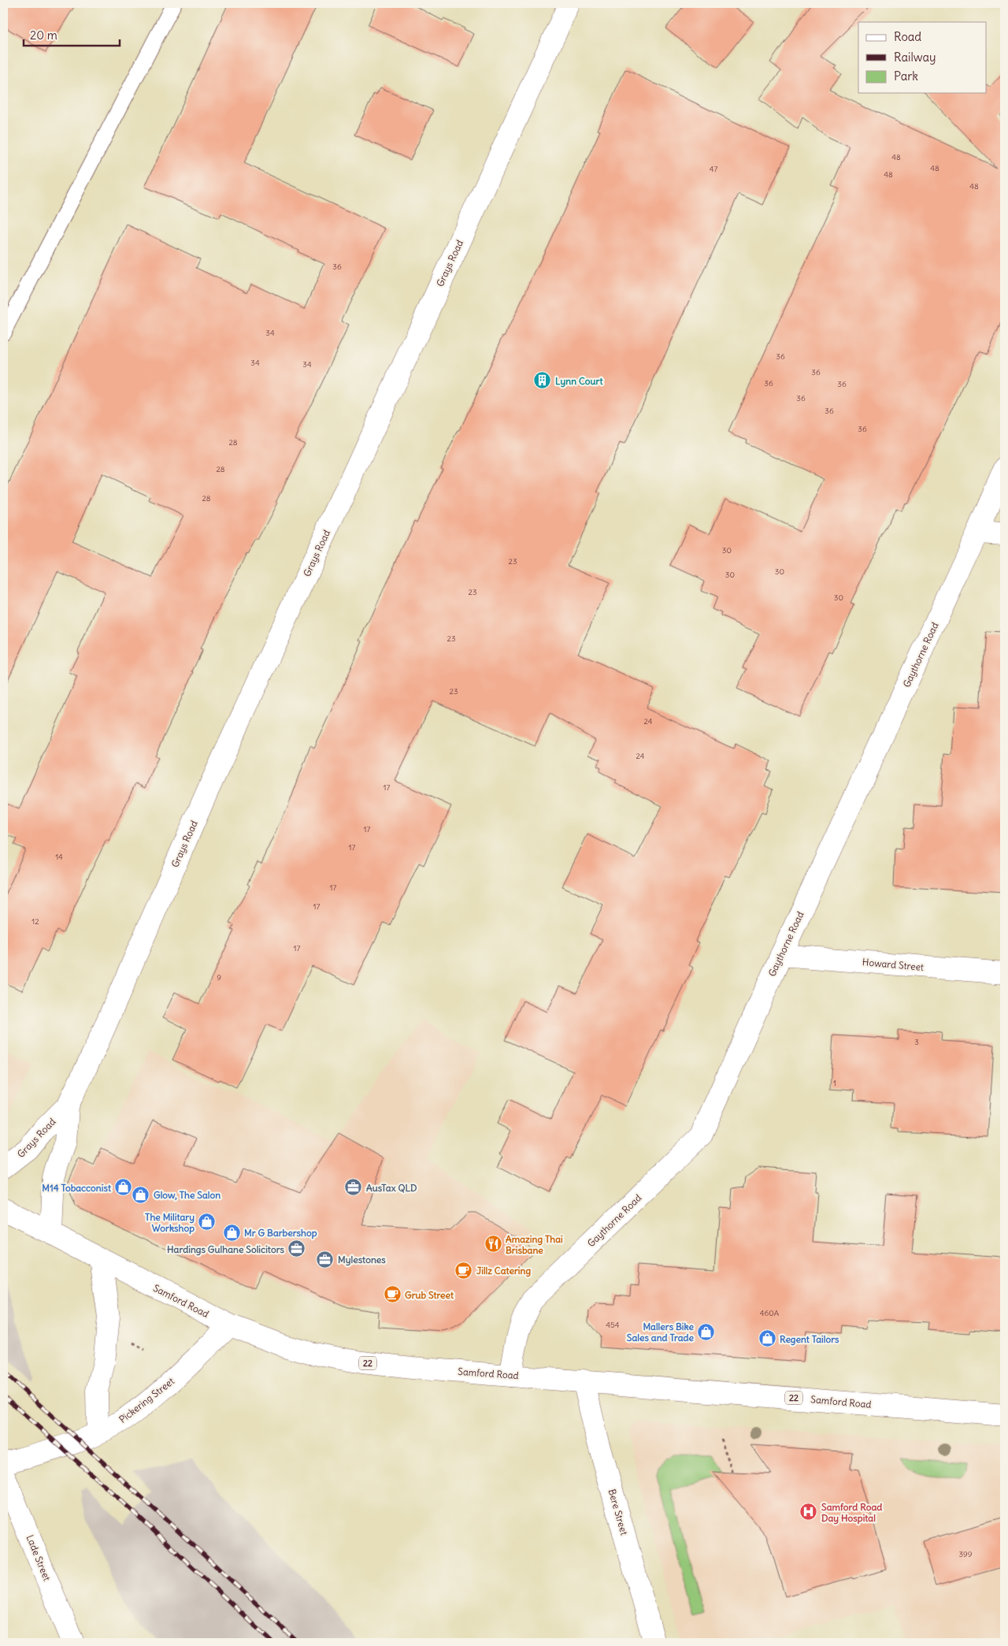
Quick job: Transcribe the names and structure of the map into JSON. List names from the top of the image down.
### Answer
{
  "streets": {
    "street": [
      "Grays Road",
      "Gaythorne Road",
      "Howard Street",
      "Samford Road",
      "22",
      "Pickering Street",
      "Bere Street",
      "Lade Street"
    ]
  },
  "crossings": [
    ["Grays Road", "Samford Road"],
    ["Gaythorne Road", "Howard Street"],
    ["Gaythorne Road", "Samford Road"],
    ["Samford Road", "Pickering Street"],
    ["Samford Road", "Bere Street"]
  ],
  "places": {
    "building": ["Lynn Court"],
    "shop": [
      "M14 Tobacconist",
      "Glow, The Salon",
      "The Military Workshop",
      "Mr G Barbershop",
      "Mallers Bike Sales and Trade",
      "Regent Tailors"
    ],
    "office": ["AusTax QLD", "Hardings Gulhane Solicitors", "Mylestones"],
    "restaurant": ["Amazing Thai Brisbane"],
    "cafe": ["Jillz Catering", "Grub Street"],
    "hospital": ["Samford Road Day Hospital"]
  },
  "house_numbers": [
    "48",
    "48",
    "47",
    "48",
    "48",
    "36",
    "34",
    "36",
    "34",
    "34",
    "36",
    "36",
    "36",
    "36",
    "36",
    "36",
    "28",
    "28",
    "28",
    "30",
    "23",
    "30",
    "30",
    "23",
    "30",
    "23",
    "23",
    "24",
    "24",
    "17",
    "17",
    "17",
    "14",
    "17",
    "17",
    "12",
    "17",
    "9",
    "3",
    "1",
    "460A",
    "454",
    "399"
  ],
  "legend": ["Road", "Railway", "Park"],
  "scale_bar": "20 m"
}
